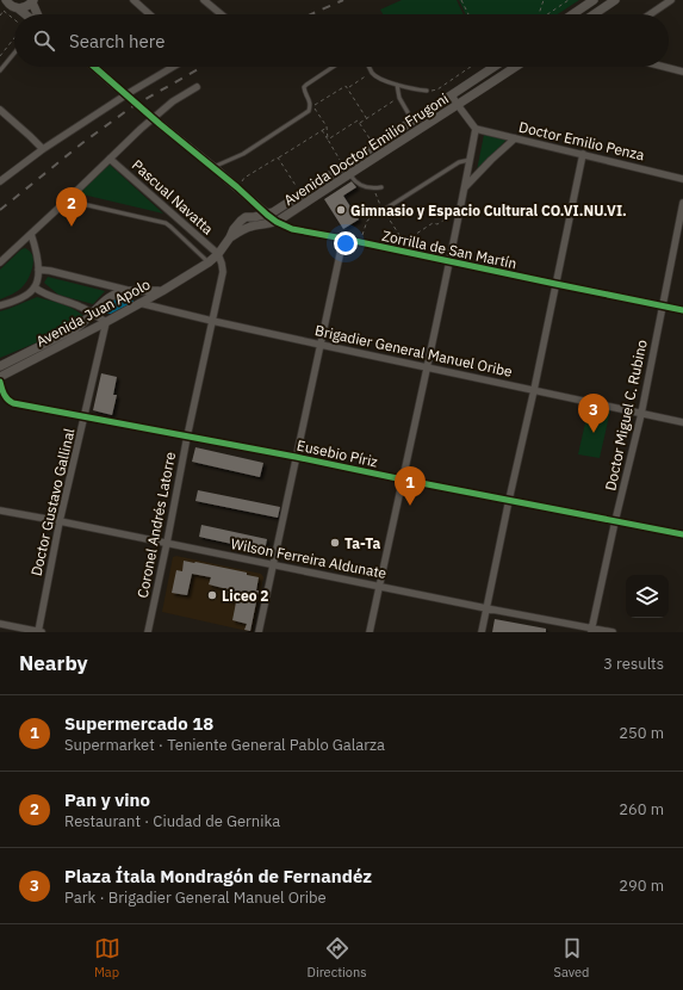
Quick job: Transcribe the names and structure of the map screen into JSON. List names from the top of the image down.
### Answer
{
  "streets": {
    "street": [
      "Doctor Emilio Penza",
      "Avenida Doctor Emilio Frugoni",
      "Pascual Navatta",
      "Zorrilla de San Martín",
      "Avenida Juan Apolo",
      "Brigadier General Manuel Oribe",
      "Doctor Miguel C. Rubino",
      "Eusebio Píriz",
      "Doctor Gustavo Gallinal",
      "Coronel Andrés Latorre",
      "Wilson Ferreira Aldunate"
    ]
  },
  "crossings": [
    ["Avenida Doctor Emilio Frugoni", "Zorrilla de San Martín"],
    ["Pascual Navatta", "Coronel Andrés Latorre"],
    ["Zorrilla de San Martín", "Doctor Miguel C. Rubino"],
    ["Avenida Juan Apolo", "Brigadier General Manuel Oribe"],
    ["Avenida Juan Apolo", "Doctor Gustavo Gallinal"],
    ["Brigadier General Manuel Oribe", "Doctor Miguel C. Rubino"],
    ["Brigadier General Manuel Oribe", "Coronel Andrés Latorre"],
    ["Doctor Miguel C. Rubino", "Eusebio Píriz"],
    ["Doctor Miguel C. Rubino", "Wilson Ferreira Aldunate"],
    ["Eusebio Píriz", "Doctor Gustavo Gallinal"],
    ["Eusebio Píriz", "Coronel Andrés Latorre"],
    ["Doctor Gustavo Gallinal", "Wilson Ferreira Aldunate"],
    ["Coronel Andrés Latorre", "Wilson Ferreira Aldunate"]
  ],
  "places": ["Gimnasio y Espacio Cultural CO.VI.NU.VI.", "Ta-Ta", "Liceo 2"],
  "page": {
    "search": "Search here",
    "pins": ["2", "3", "1"],
    "heading": ["Nearby", "3 results"],
    "list": [
      {
        "mark": "1",
        "name": "Supermercado 18",
        "note": "Supermarket · Teniente General Pablo Galarza",
        "value": "250 m"
      },
      {
        "mark": "2",
        "name": "Pan y vino",
        "note": "Restaurant · Ciudad de Gernika",
        "value": "260 m"
      },
      {
        "mark": "3",
        "name": "Plaza Ítala Mondragón de Fernandéz",
        "note": "Park · Brigadier General Manuel Oribe",
        "value": "290 m"
      }
    ],
    "nav": ["Map", "Directions", "Saved"]
  }
}
